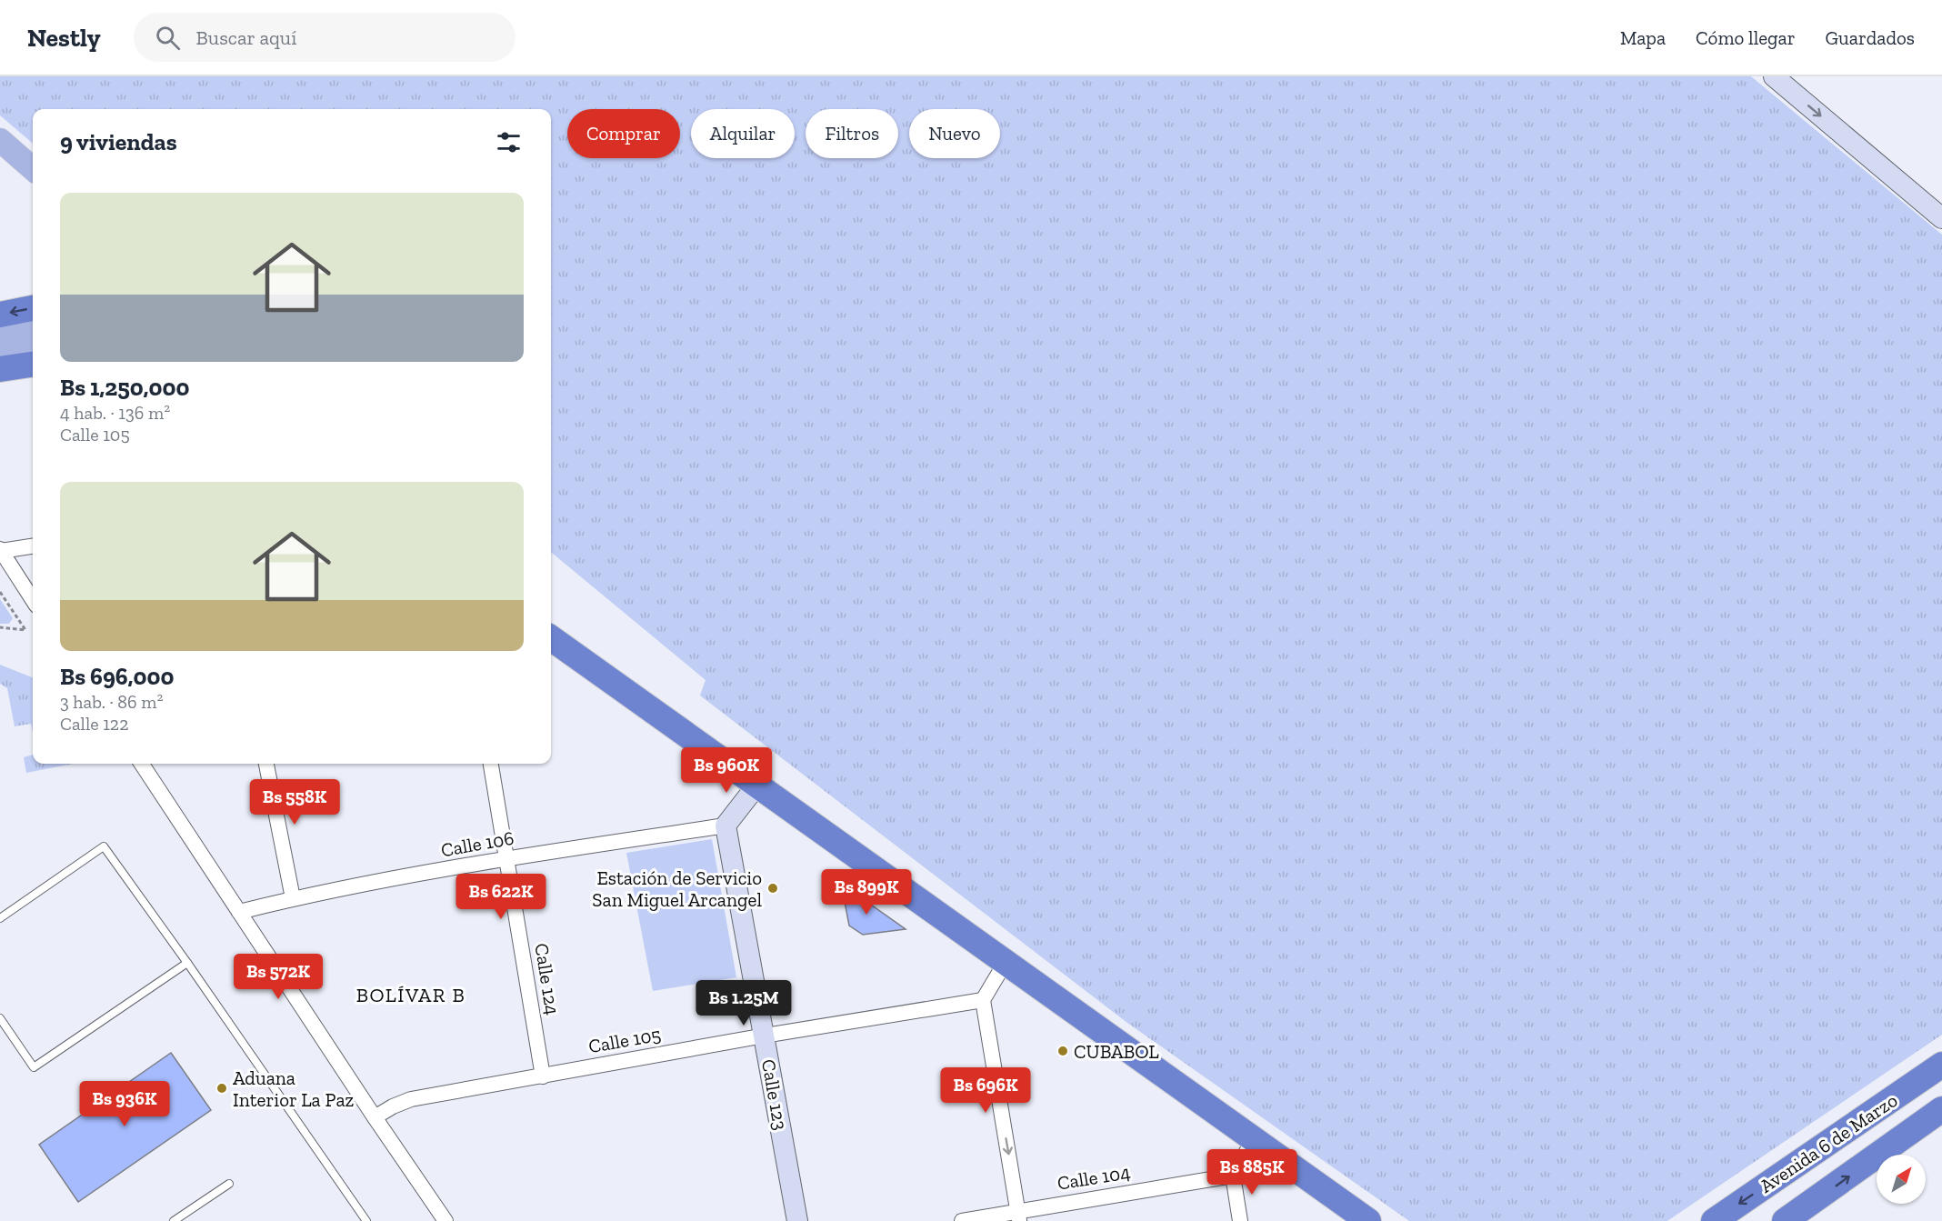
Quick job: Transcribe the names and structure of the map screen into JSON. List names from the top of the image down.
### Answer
{
  "streets": {
    "highway": ["Avenida 6 de Marzo"],
    "street": [
      "Calle 106",
      "Calle 124",
      "Calle 105",
      "Calle 123",
      "Calle 104"
    ]
  },
  "crossings": [
    ["Calle 106", "Calle 124"],
    ["Calle 106", "Calle 123"],
    ["Calle 124", "Calle 105"],
    ["Calle 105", "Calle 123"]
  ],
  "districts": ["BOLÍVAR B"],
  "places": ["Estación de Servicio San Miguel Arcangel", "CUBABOL", "Aduana Interior La Paz"],
  "north": "top right",
  "page": {
    "header": "Nestly",
    "search": "Buscar aquí",
    "nav": ["Mapa", "Cómo llegar", "Guardados"],
    "chip": [
      "Comprar",
      "Alquilar",
      "Filtros",
      "Nuevo"
    ],
    "heading": "9 viviendas",
    "list": [
      {
        "name": "Bs 1,250,000",
        "note": "4 hab. · 136 m² · Calle 105"
      },
      {
        "name": "Bs 696,000",
        "note": "3 hab. · 86 m² · Calle 122"
      }
    ],
    "price": [
      "Bs 960K",
      "Bs 558K",
      "Bs 899K",
      "Bs 622K",
      "Bs 572K",
      "Bs 1.25M",
      "Bs 696K",
      "Bs 936K",
      "Bs 885K"
    ]
  }
}
